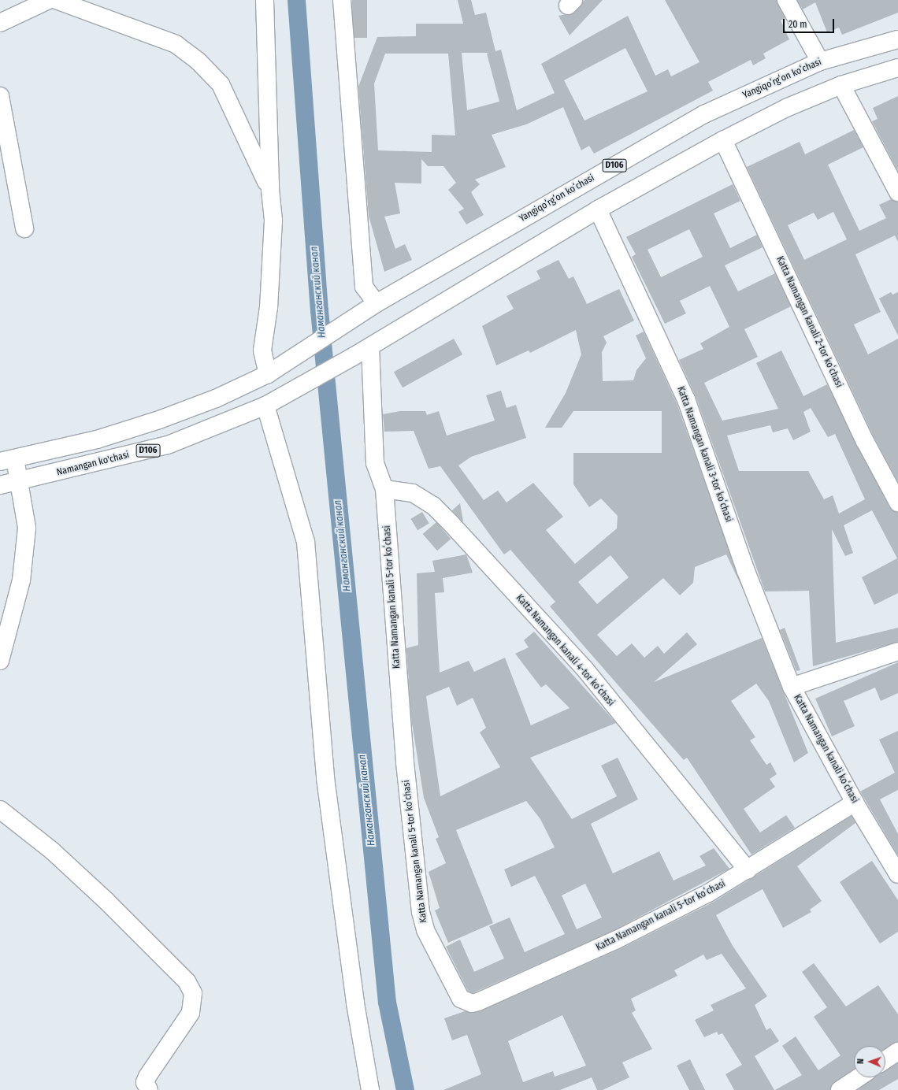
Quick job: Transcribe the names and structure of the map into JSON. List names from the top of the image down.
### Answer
{
  "streets": {
    "street": [
      "Yangiqoʻrgʻon koʻchasi",
      "D106",
      "Katta Namangan kanali 2-tor koʻchasi",
      "Katta Namangan kanali 3-tor koʻchasi",
      "Namangan ko'chasi",
      "Katta Namangan kanali 5-tor koʻchasi",
      "Katta Namangan kanali 4-tor koʻchasi",
      "Katta Namangan kanali koʻchasi"
    ]
  },
  "crossings": [
    ["Yangiqoʻrgʻon koʻchasi", "D106"],
    ["D106", "Katta Namangan kanali 2-tor koʻchasi"],
    ["D106", "Katta Namangan kanali 3-tor koʻchasi"],
    ["D106", "Namangan ko'chasi"],
    ["D106", "Katta Namangan kanali 5-tor koʻchasi"],
    ["Katta Namangan kanali 3-tor koʻchasi", "Katta Namangan kanali koʻchasi"],
    ["Namangan ko'chasi", "Katta Namangan kanali 5-tor koʻchasi"],
    ["Katta Namangan kanali 5-tor koʻchasi", "Katta Namangan kanali 4-tor koʻchasi"],
    ["Katta Namangan kanali 5-tor koʻchasi", "Katta Namangan kanali koʻchasi"]
  ],
  "water": ["Наманганский канал"],
  "scale_bar": "20 m",
  "north": "left"
}
